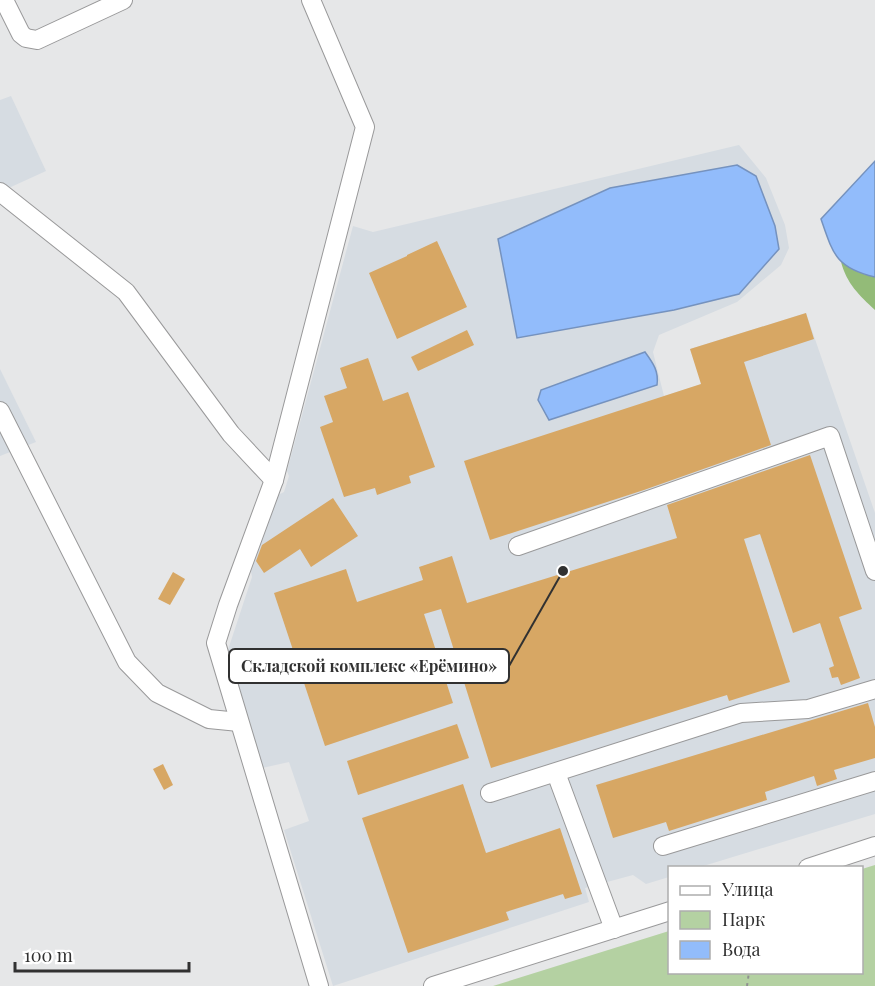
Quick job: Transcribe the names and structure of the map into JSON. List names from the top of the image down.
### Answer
{
  "places": ["Складской комплекс «Ерёмино»"],
  "legend": ["Улица", "Парк", "Вода"],
  "scale_bar": "100 m"
}
